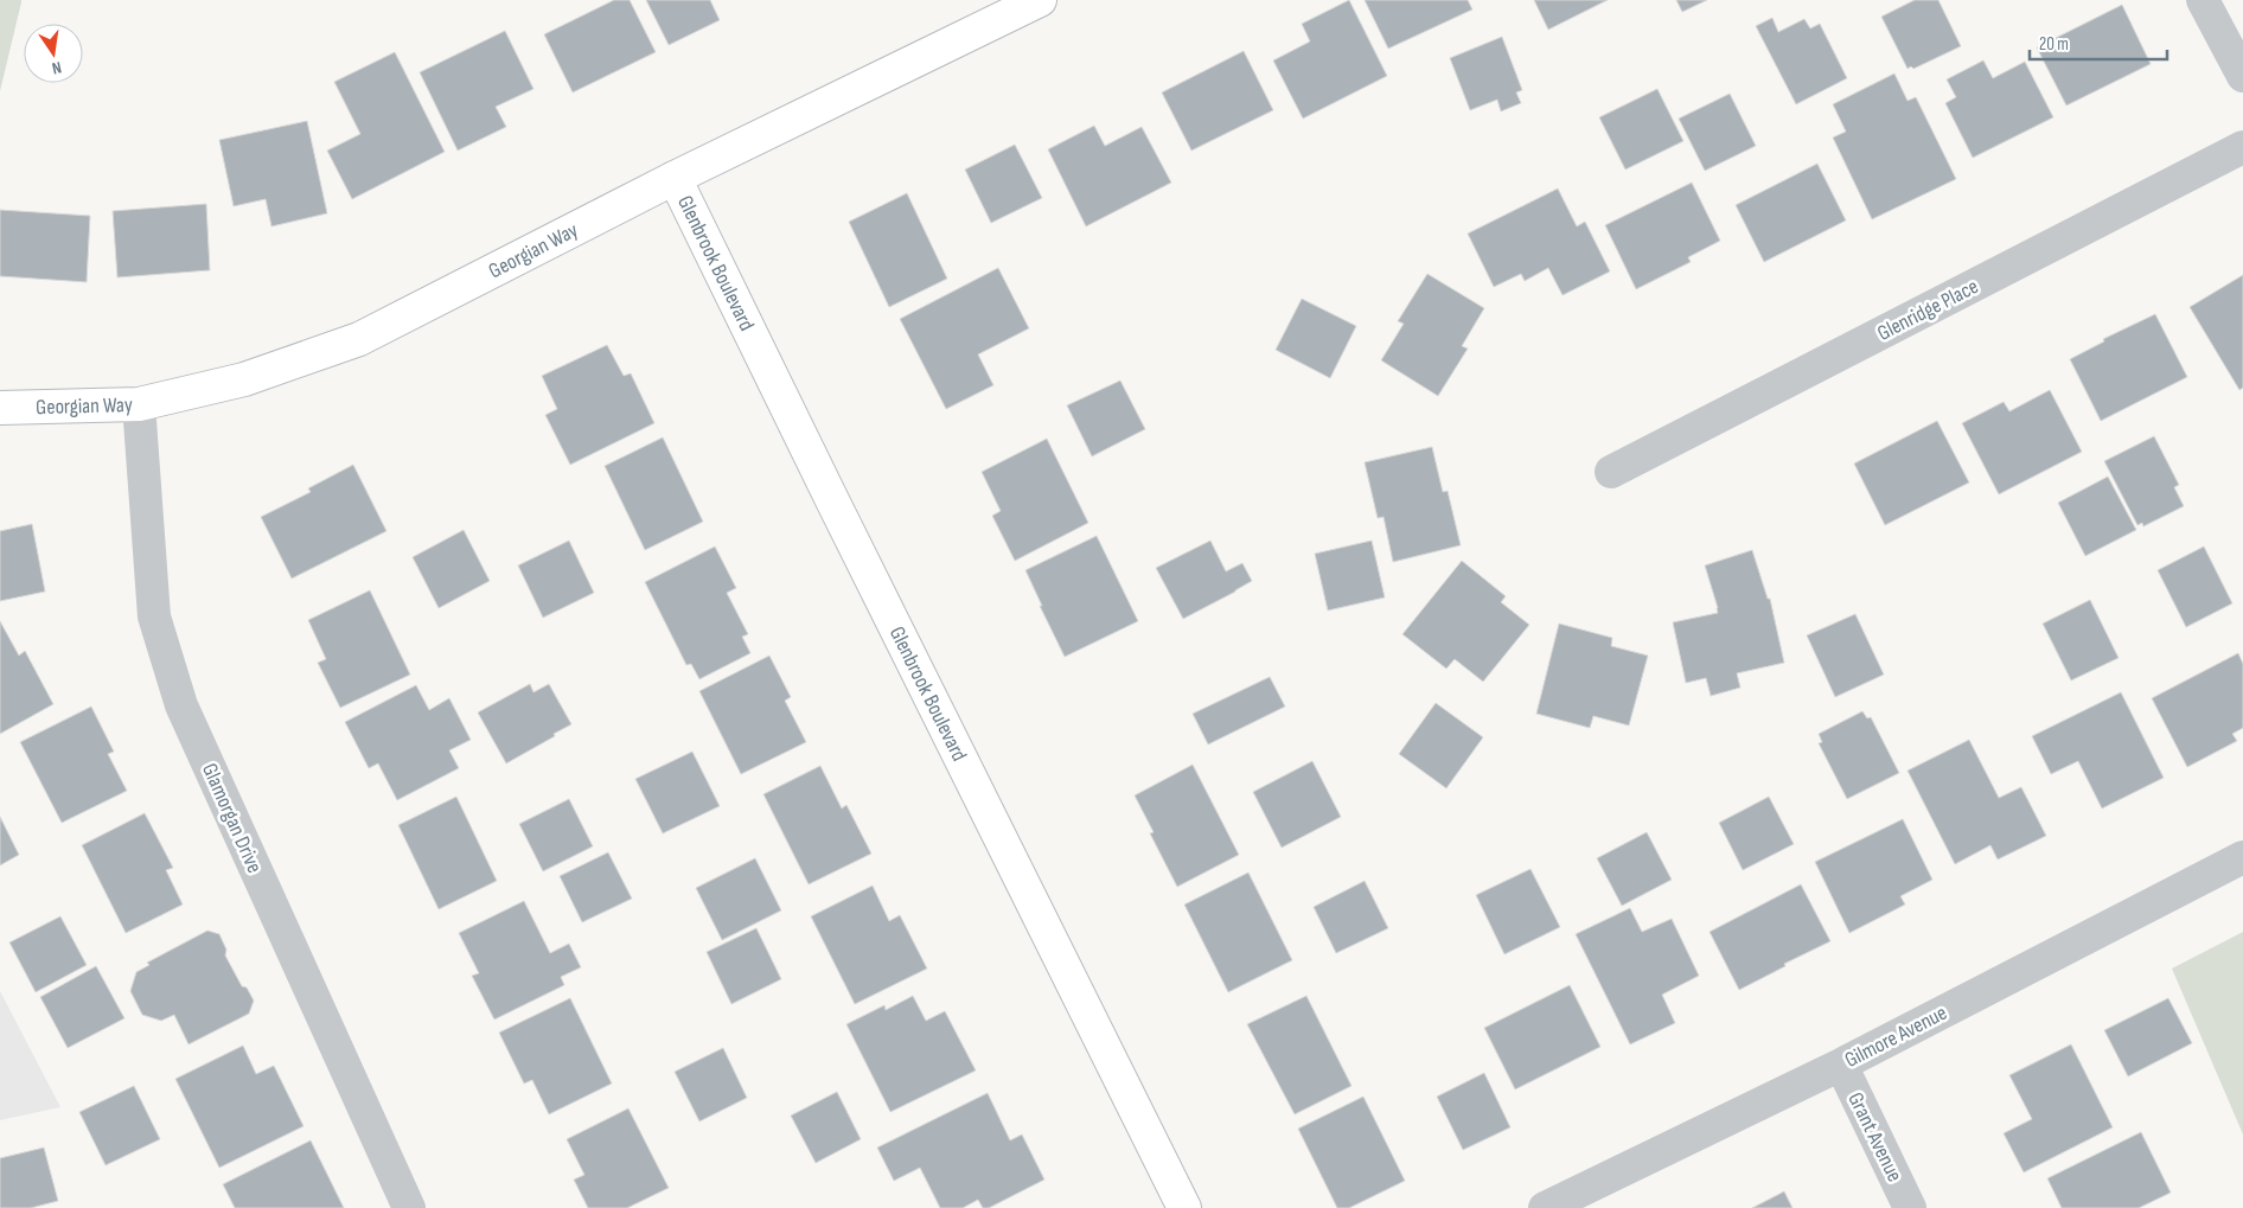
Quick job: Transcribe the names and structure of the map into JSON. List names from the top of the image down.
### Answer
{
  "streets": {
    "street": [
      "Georgian Way",
      "Glenbrook Boulevard",
      "Glenridge Place",
      "Glamorgan Drive",
      "Gilmore Avenue",
      "Grant Avenue"
    ]
  },
  "crossings": [
    ["Georgian Way", "Glenbrook Boulevard"],
    ["Georgian Way", "Glamorgan Drive"],
    ["Gilmore Avenue", "Grant Avenue"]
  ],
  "scale_bar": "20 m",
  "north": "bottom"
}
